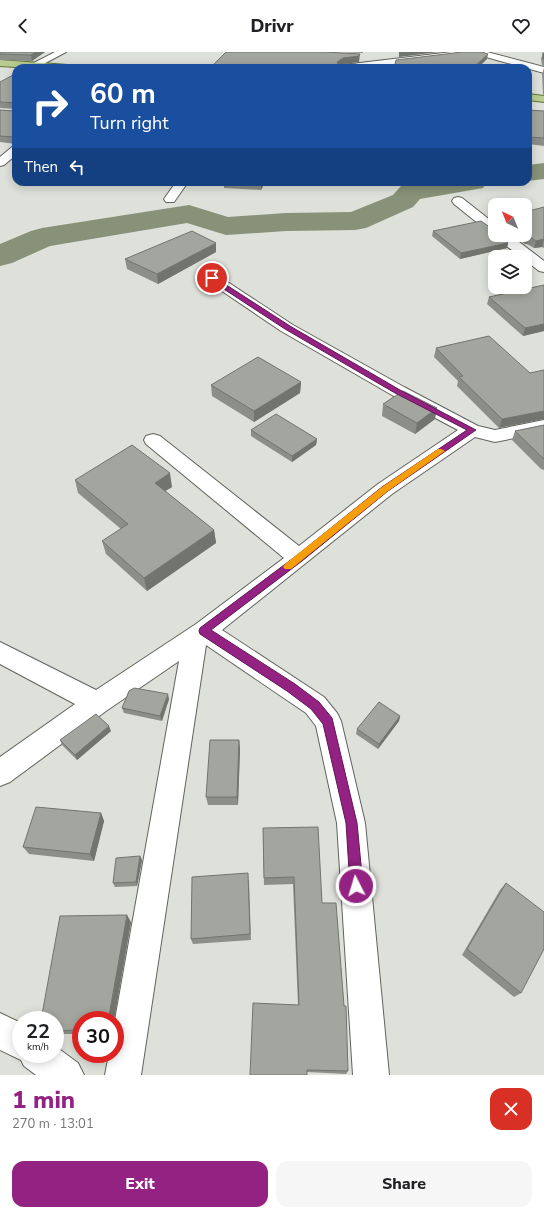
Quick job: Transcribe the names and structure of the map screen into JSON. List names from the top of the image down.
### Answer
{
  "north": "top left",
  "page": {
    "header": "Drivr",
    "turn": ["60 m", "Turn right"],
    "then": "Then",
    "speed": "22 km/h",
    "limit": "30",
    "heading": ["1 min", "270 m · 13:01"],
    "buttons": ["Exit", "Share"]
  }
}
